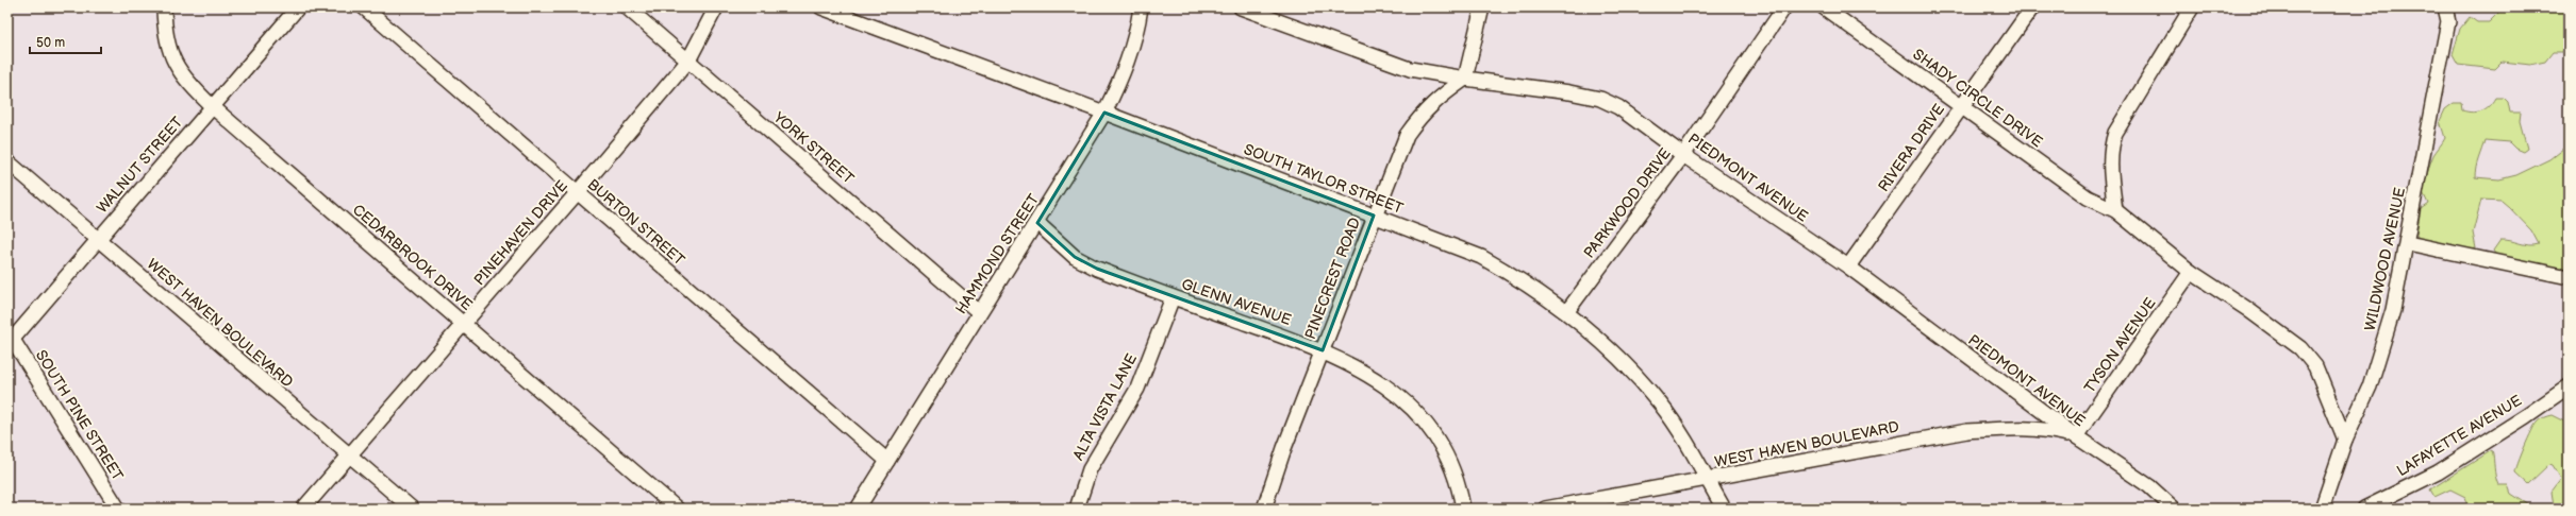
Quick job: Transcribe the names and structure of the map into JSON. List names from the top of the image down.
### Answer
{
  "streets": {
    "street": [
      "SHADY CIRCLE DRIVE",
      "YORK STREET",
      "RIVERA DRIVE",
      "WALNUT STREET",
      "PIEDMONT AVENUE",
      "SOUTH TAYLOR STREET",
      "PARKWOOD DRIVE",
      "BURTON STREET",
      "PINEHAVEN DRIVE",
      "HAMMOND STREET",
      "CEDARBROOK DRIVE",
      "WILDWOOD AVENUE",
      "PINECREST ROAD",
      "GLENN AVENUE",
      "WEST HAVEN BOULEVARD",
      "TYSON AVENUE",
      "ALTA VISTA LANE",
      "SOUTH PINE STREET",
      "LAFAYETTE AVENUE"
    ]
  },
  "crossings": [
    ["SHADY CIRCLE DRIVE", "RIVERA DRIVE"],
    ["SHADY CIRCLE DRIVE", "TYSON AVENUE"],
    ["YORK STREET", "PINEHAVEN DRIVE"],
    ["YORK STREET", "HAMMOND STREET"],
    ["RIVERA DRIVE", "PIEDMONT AVENUE"],
    ["WALNUT STREET", "CEDARBROOK DRIVE"],
    ["WALNUT STREET", "WEST HAVEN BOULEVARD"],
    ["WALNUT STREET", "SOUTH PINE STREET"],
    ["PIEDMONT AVENUE", "PARKWOOD DRIVE"],
    ["PIEDMONT AVENUE", "PINECREST ROAD"],
    ["PIEDMONT AVENUE", "WEST HAVEN BOULEVARD"],
    ["PIEDMONT AVENUE", "TYSON AVENUE"],
    ["SOUTH TAYLOR STREET", "PARKWOOD DRIVE"],
    ["SOUTH TAYLOR STREET", "HAMMOND STREET"],
    ["SOUTH TAYLOR STREET", "PINECREST ROAD"],
    ["SOUTH TAYLOR STREET", "WEST HAVEN BOULEVARD"],
    ["BURTON STREET", "PINEHAVEN DRIVE"],
    ["BURTON STREET", "HAMMOND STREET"],
    ["PINEHAVEN DRIVE", "CEDARBROOK DRIVE"],
    ["PINEHAVEN DRIVE", "WEST HAVEN BOULEVARD"],
    ["HAMMOND STREET", "GLENN AVENUE"],
    ["PINECREST ROAD", "GLENN AVENUE"],
    ["GLENN AVENUE", "ALTA VISTA LANE"],
    ["WEST HAVEN BOULEVARD", "TYSON AVENUE"]
  ],
  "scale_bar": "50 m"
}
